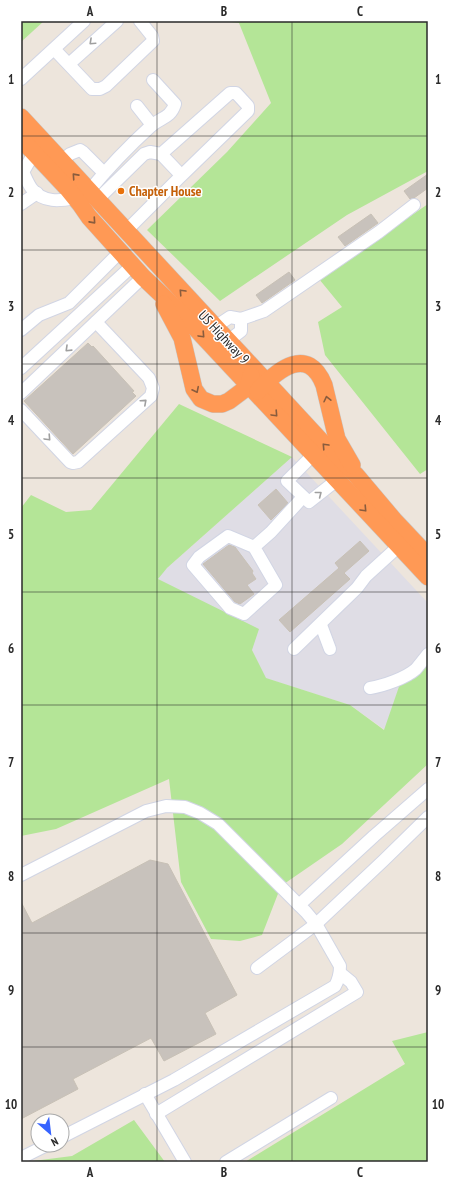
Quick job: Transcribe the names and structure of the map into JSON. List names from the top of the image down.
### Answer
{
  "streets": {
    "highway": ["US Highway 9"]
  },
  "places": ["Chapter House"],
  "north": "bottom right",
  "grid": {
    "columns": ["A", "B", "C"],
    "rows": [
      "1",
      "2",
      "3",
      "4",
      "5",
      "6",
      "7",
      "8",
      "9",
      "10"
    ]
  }
}
